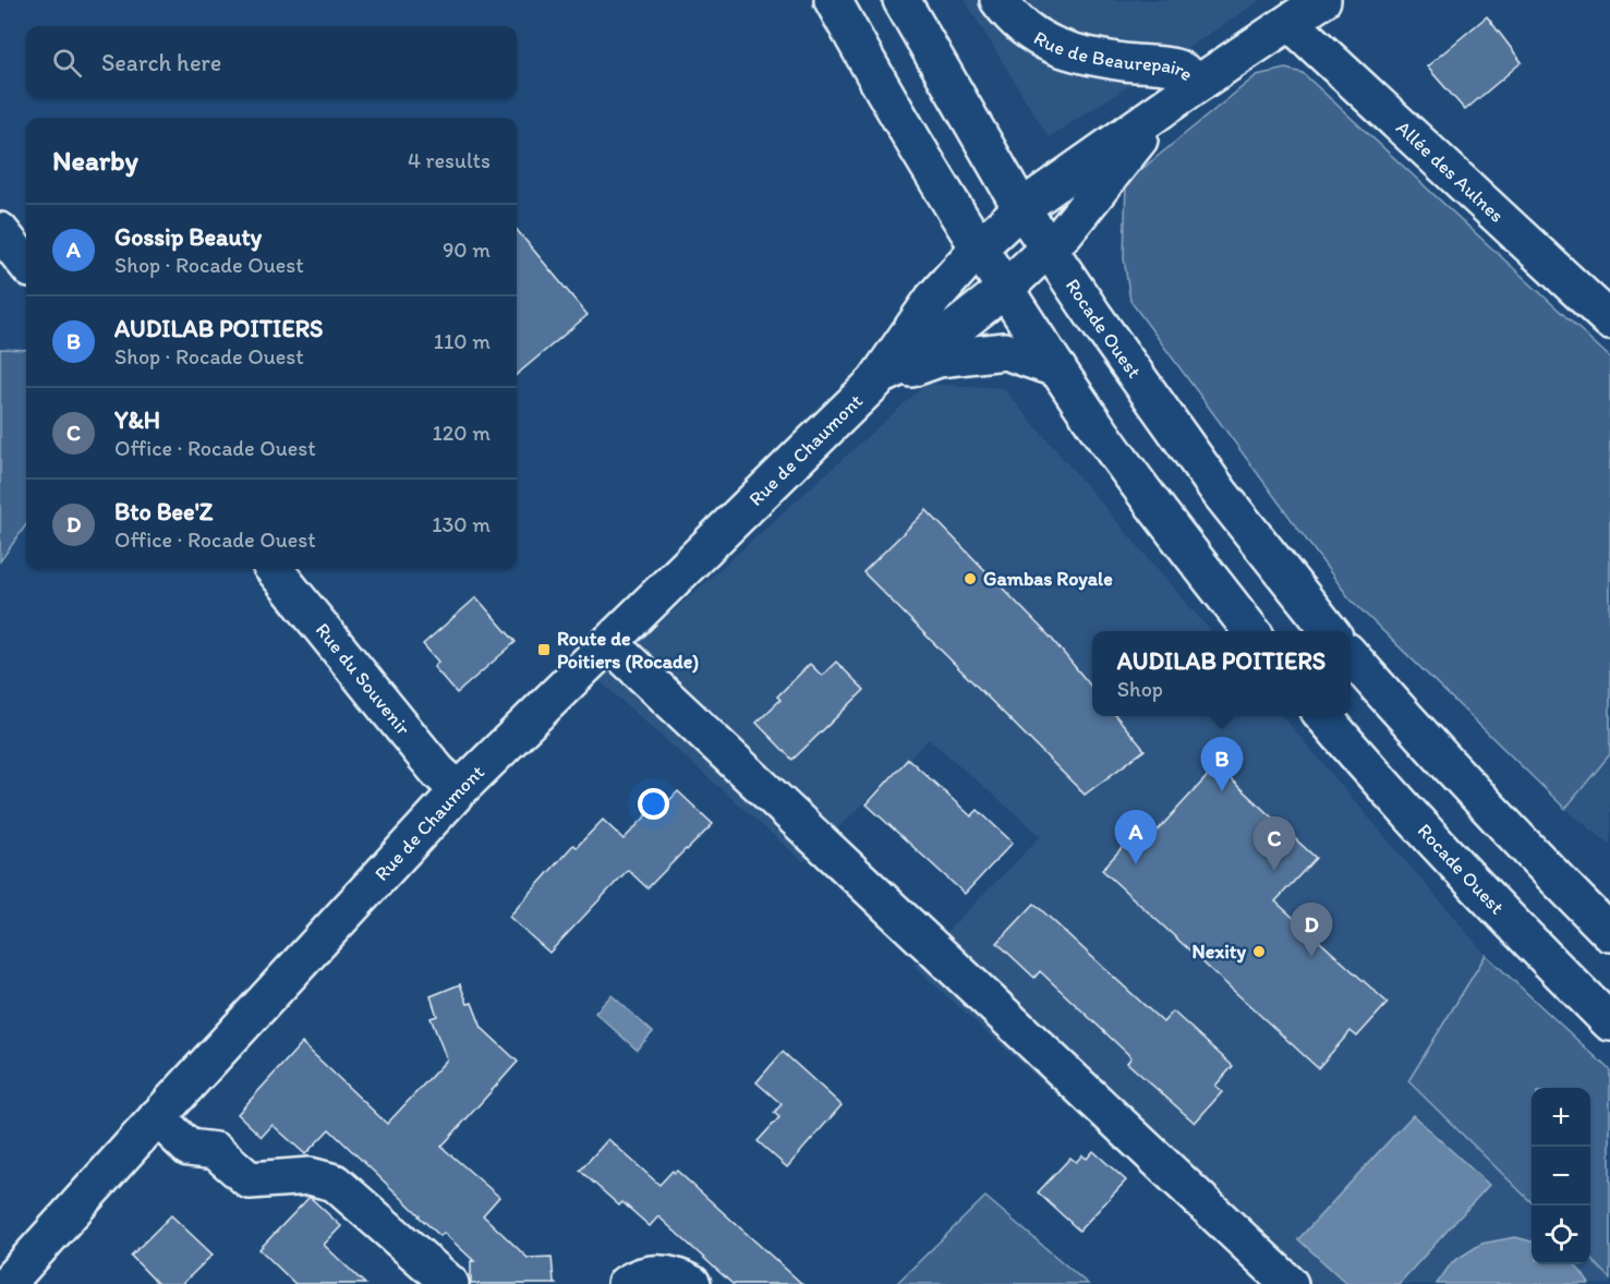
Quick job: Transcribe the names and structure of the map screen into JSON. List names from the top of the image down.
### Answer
{
  "streets": {
    "street": [
      "Rue de Beaurepaire",
      "Allée des Aulnes",
      "Rocade Ouest",
      "Rue de Chaumont",
      "Rue du Souvenir"
    ]
  },
  "crossings": [
    ["Rue de Beaurepaire", "Rue de Chaumont"],
    ["Allée des Aulnes", "Rue de Chaumont"],
    ["Rocade Ouest", "Rue de Chaumont"],
    ["Rue de Chaumont", "Rue du Souvenir"]
  ],
  "places": {
    "other": ["Gambas Royale", "Nexity"],
    "transit": ["Route de Poitiers (Rocade)"]
  },
  "page": {
    "search": "Search here",
    "heading": ["Nearby", "4 results"],
    "list": [
      {
        "mark": "A",
        "name": "Gossip Beauty",
        "note": "Shop · Rocade Ouest",
        "value": "90 m"
      },
      {
        "mark": "B",
        "name": "AUDILAB POITIERS",
        "note": "Shop · Rocade Ouest",
        "value": "110 m"
      },
      {
        "mark": "C",
        "name": "Y&H",
        "note": "Office · Rocade Ouest",
        "value": "120 m"
      },
      {
        "mark": "D",
        "name": "Bto Bee'Z",
        "note": "Office · Rocade Ouest",
        "value": "130 m"
      }
    ],
    "popup": ["AUDILAB POITIERS", "Shop"],
    "pins": [
      "B",
      "A",
      "C",
      "D"
    ],
    "map_buttons": ["+", "−"]
  }
}
